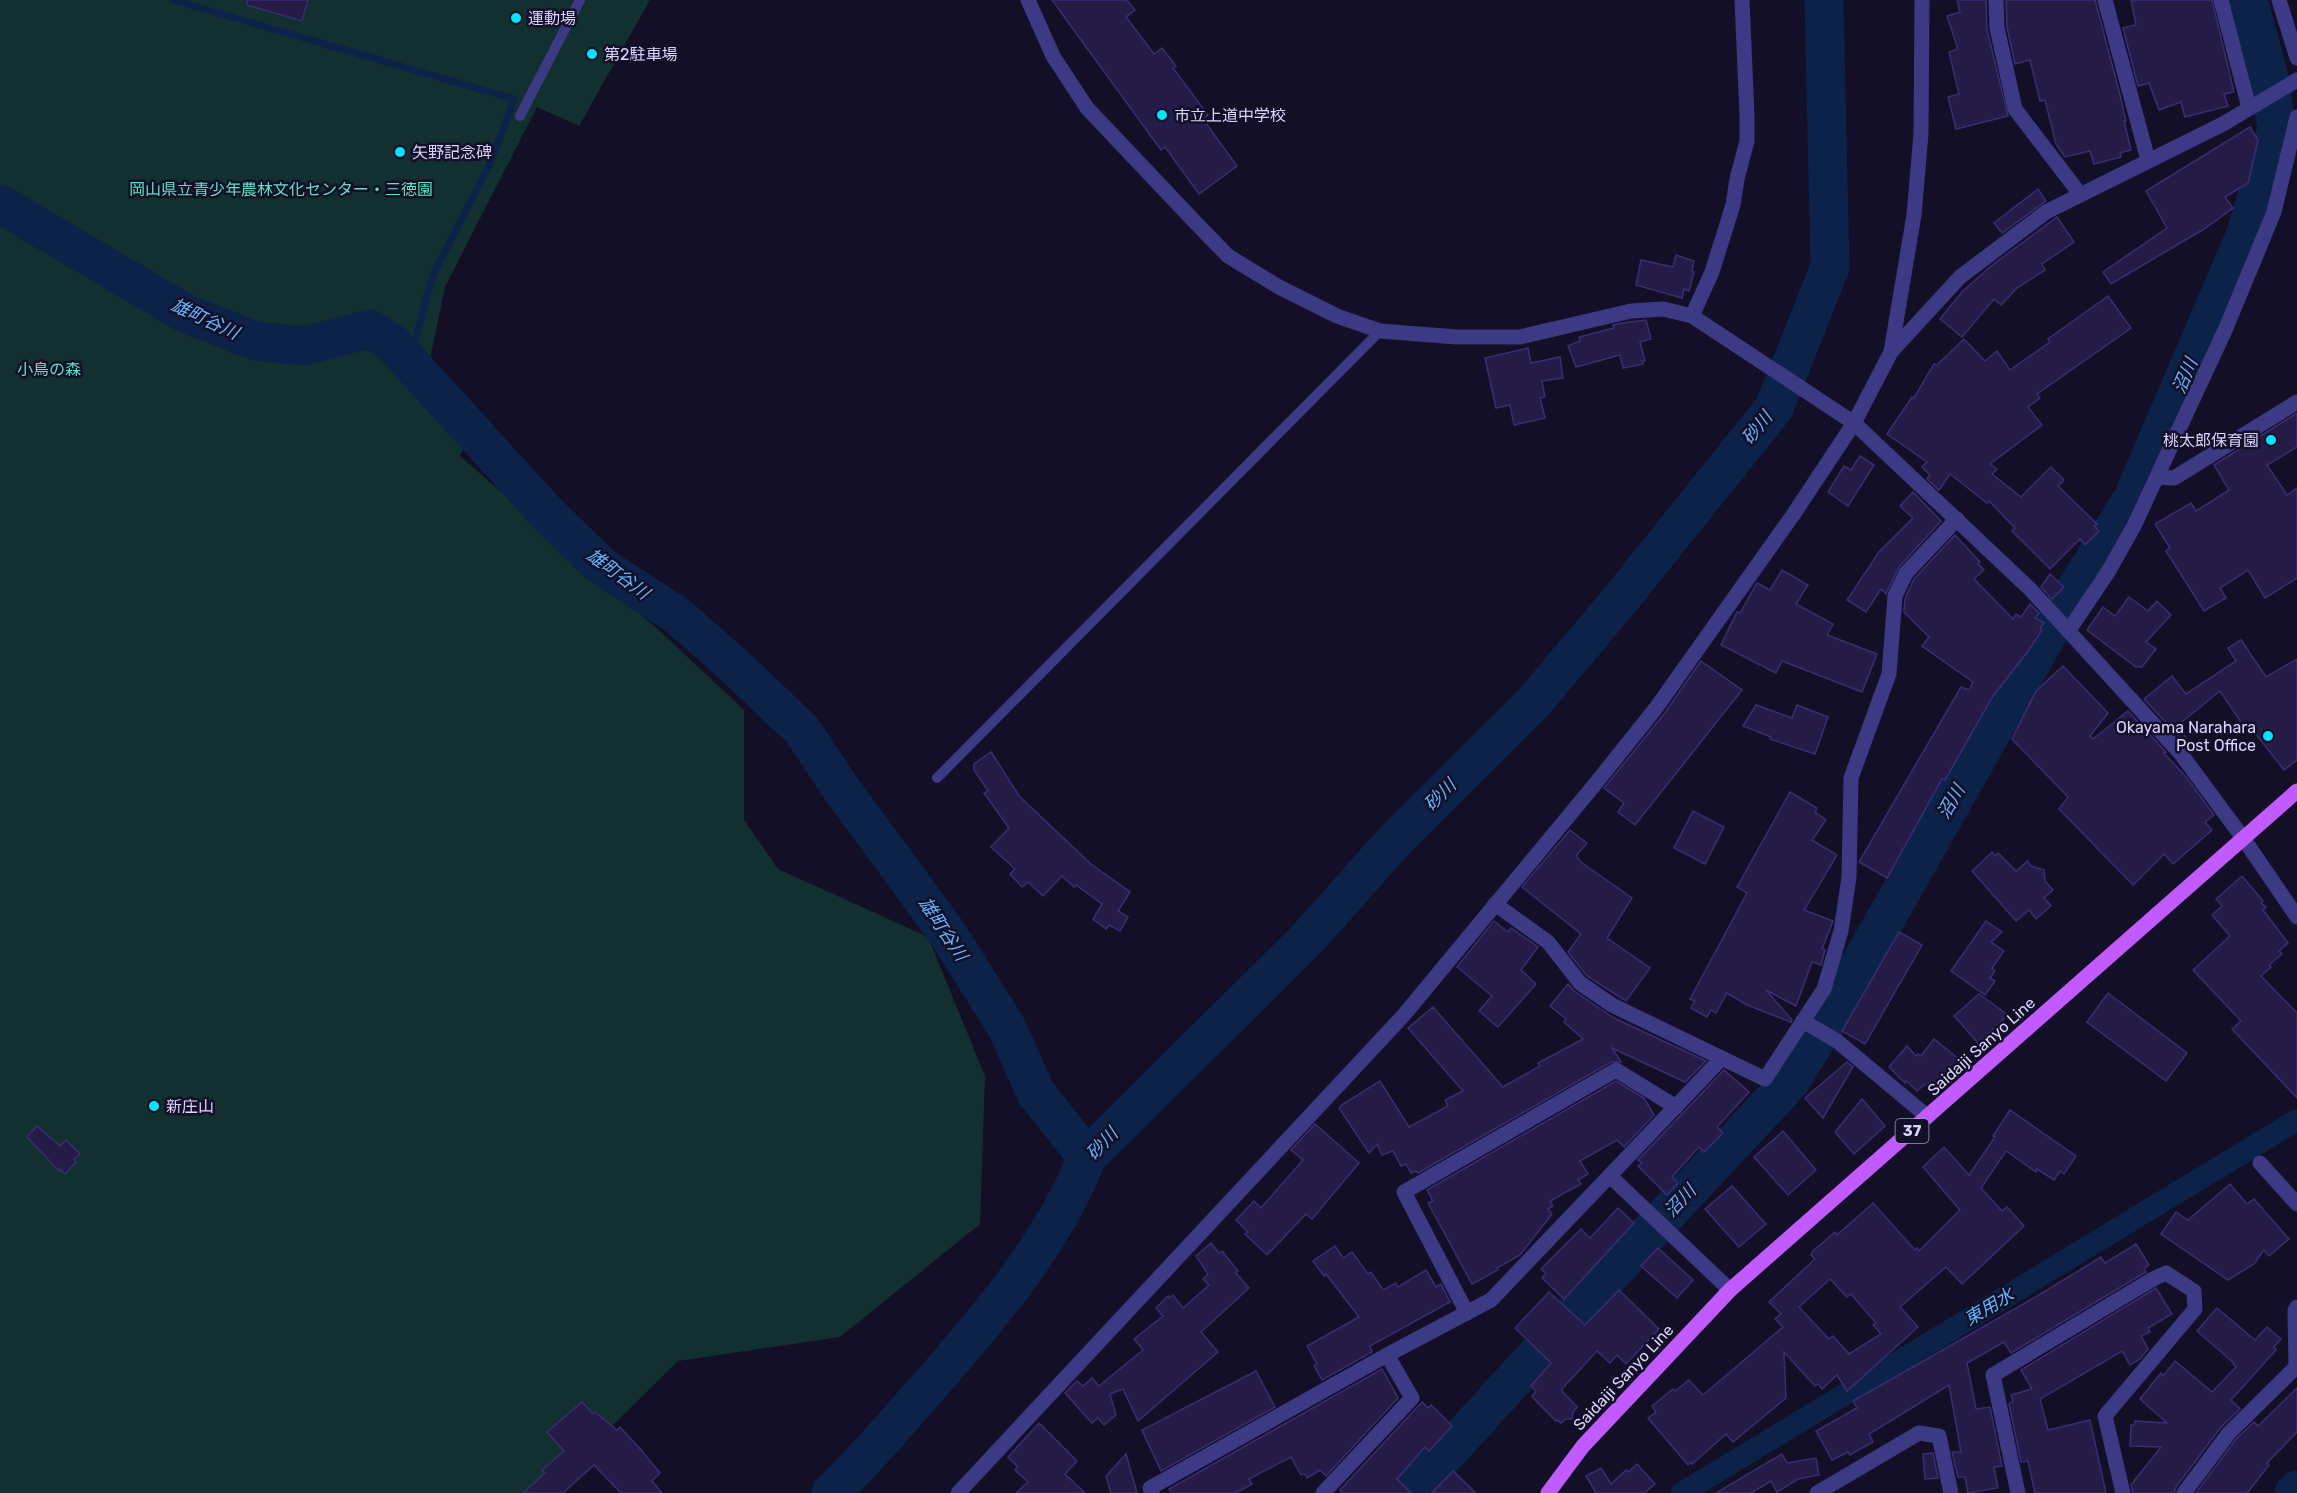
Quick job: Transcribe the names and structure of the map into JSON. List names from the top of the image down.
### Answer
{
  "streets": {
    "main road": ["Saidaiji Sanyo Line", "37"]
  },
  "water": [
    "雄町谷川",
    "沼川",
    "砂川",
    "東用水"
  ],
  "parks": ["岡山県立青少年農林文化センター・三徳園", "小鳥の森"],
  "places": [
    "運動場",
    "第2駐車場",
    "市立上道中学校",
    "矢野記念碑",
    "桃太郎保育園",
    "Okayama Narahara Post Office",
    "新庄山"
  ]
}
